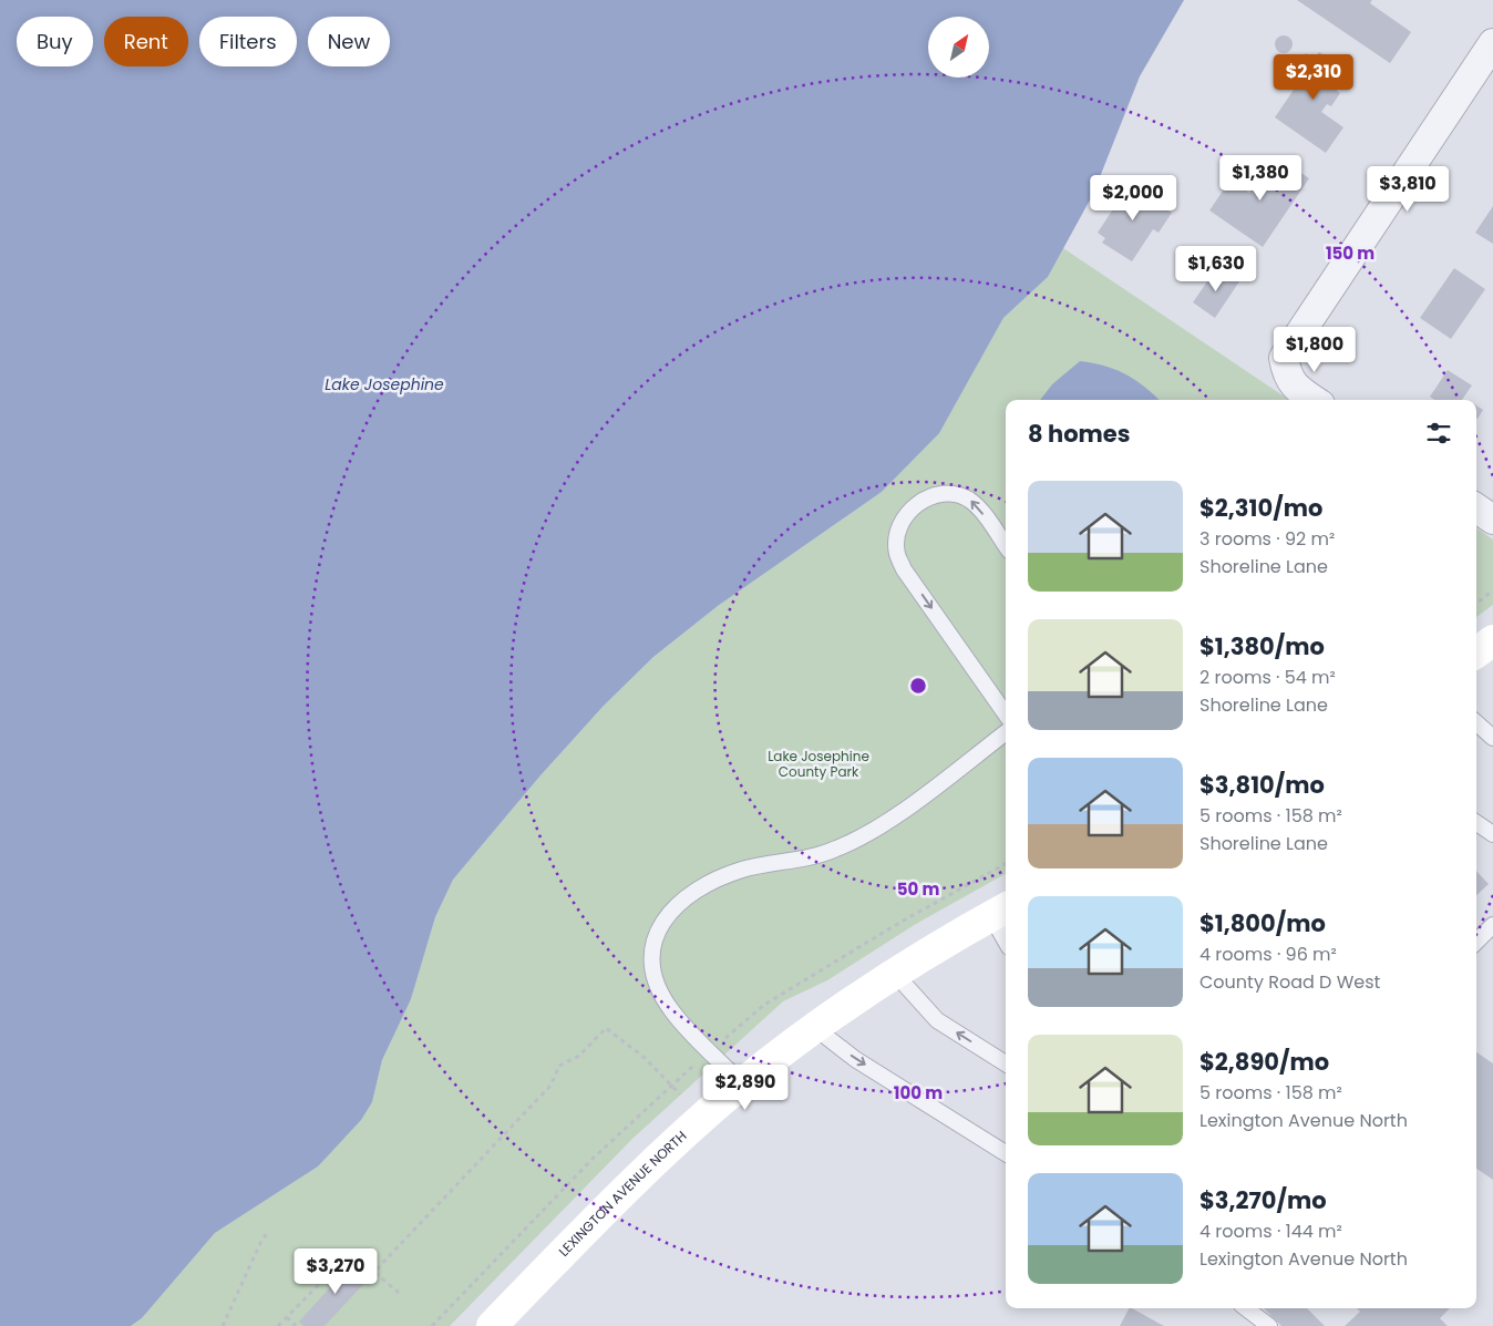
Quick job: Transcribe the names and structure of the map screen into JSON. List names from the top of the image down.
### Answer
{
  "streets": {
    "main road": ["LEXINGTON AVENUE NORTH"]
  },
  "water": ["Lake Josephine"],
  "parks": ["Lake Josephine County Park"],
  "north": "top right",
  "page": {
    "chip": [
      "Buy",
      "Rent",
      "Filters",
      "New"
    ],
    "price": [
      "$2,310",
      "$1,380",
      "$3,810",
      "$2,000",
      "$1,630",
      "$1,800",
      "$2,890",
      "$3,270"
    ],
    "heading": "8 homes",
    "list": [
      {
        "name": "$2,310/mo",
        "note": "3 rooms · 92 m² · Shoreline Lane"
      },
      {
        "name": "$1,380/mo",
        "note": "2 rooms · 54 m² · Shoreline Lane"
      },
      {
        "name": "$3,810/mo",
        "note": "5 rooms · 158 m² · Shoreline Lane"
      },
      {
        "name": "$1,800/mo",
        "note": "4 rooms · 96 m² · County Road D West"
      },
      {
        "name": "$2,890/mo",
        "note": "5 rooms · 158 m² · Lexington Avenue North"
      },
      {
        "name": "$3,270/mo",
        "note": "4 rooms · 144 m² · Lexington Avenue North"
      }
    ]
  },
  "rings": ["150 m", "50 m", "100 m"]
}
